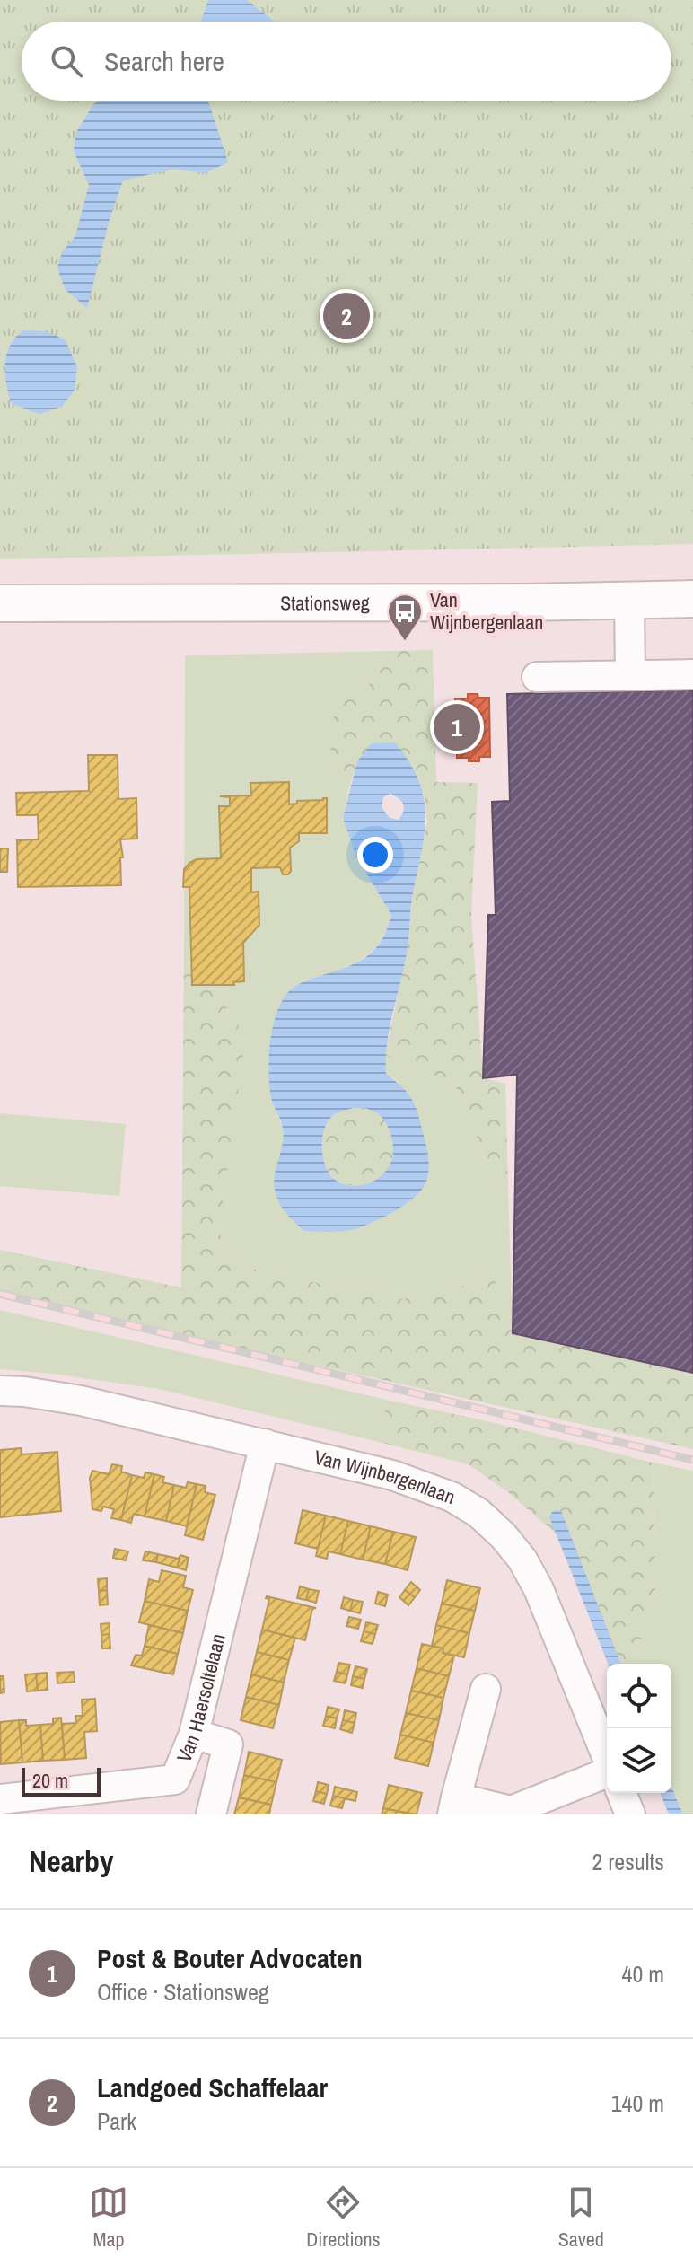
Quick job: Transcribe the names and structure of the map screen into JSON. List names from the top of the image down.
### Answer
{
  "streets": {
    "main road": ["Stationsweg"],
    "street": ["Van Wijnbergenlaan", "Van Haersoltelaan"]
  },
  "crossings": [
    ["Van Wijnbergenlaan", "Van Haersoltelaan"]
  ],
  "places": {
    "bus stop": ["Van Wijnbergenlaan"]
  },
  "scale_bar": "20 m",
  "page": {
    "search": "Search here",
    "pins": ["2", "1"],
    "scale": "20 m",
    "heading": ["Nearby", "2 results"],
    "list": [
      {
        "mark": "1",
        "name": "Post & Bouter Advocaten",
        "note": "Office · Stationsweg",
        "value": "40 m"
      },
      {
        "mark": "2",
        "name": "Landgoed Schaffelaar",
        "note": "Park",
        "value": "140 m"
      }
    ],
    "nav": ["Map", "Directions", "Saved"]
  }
}
